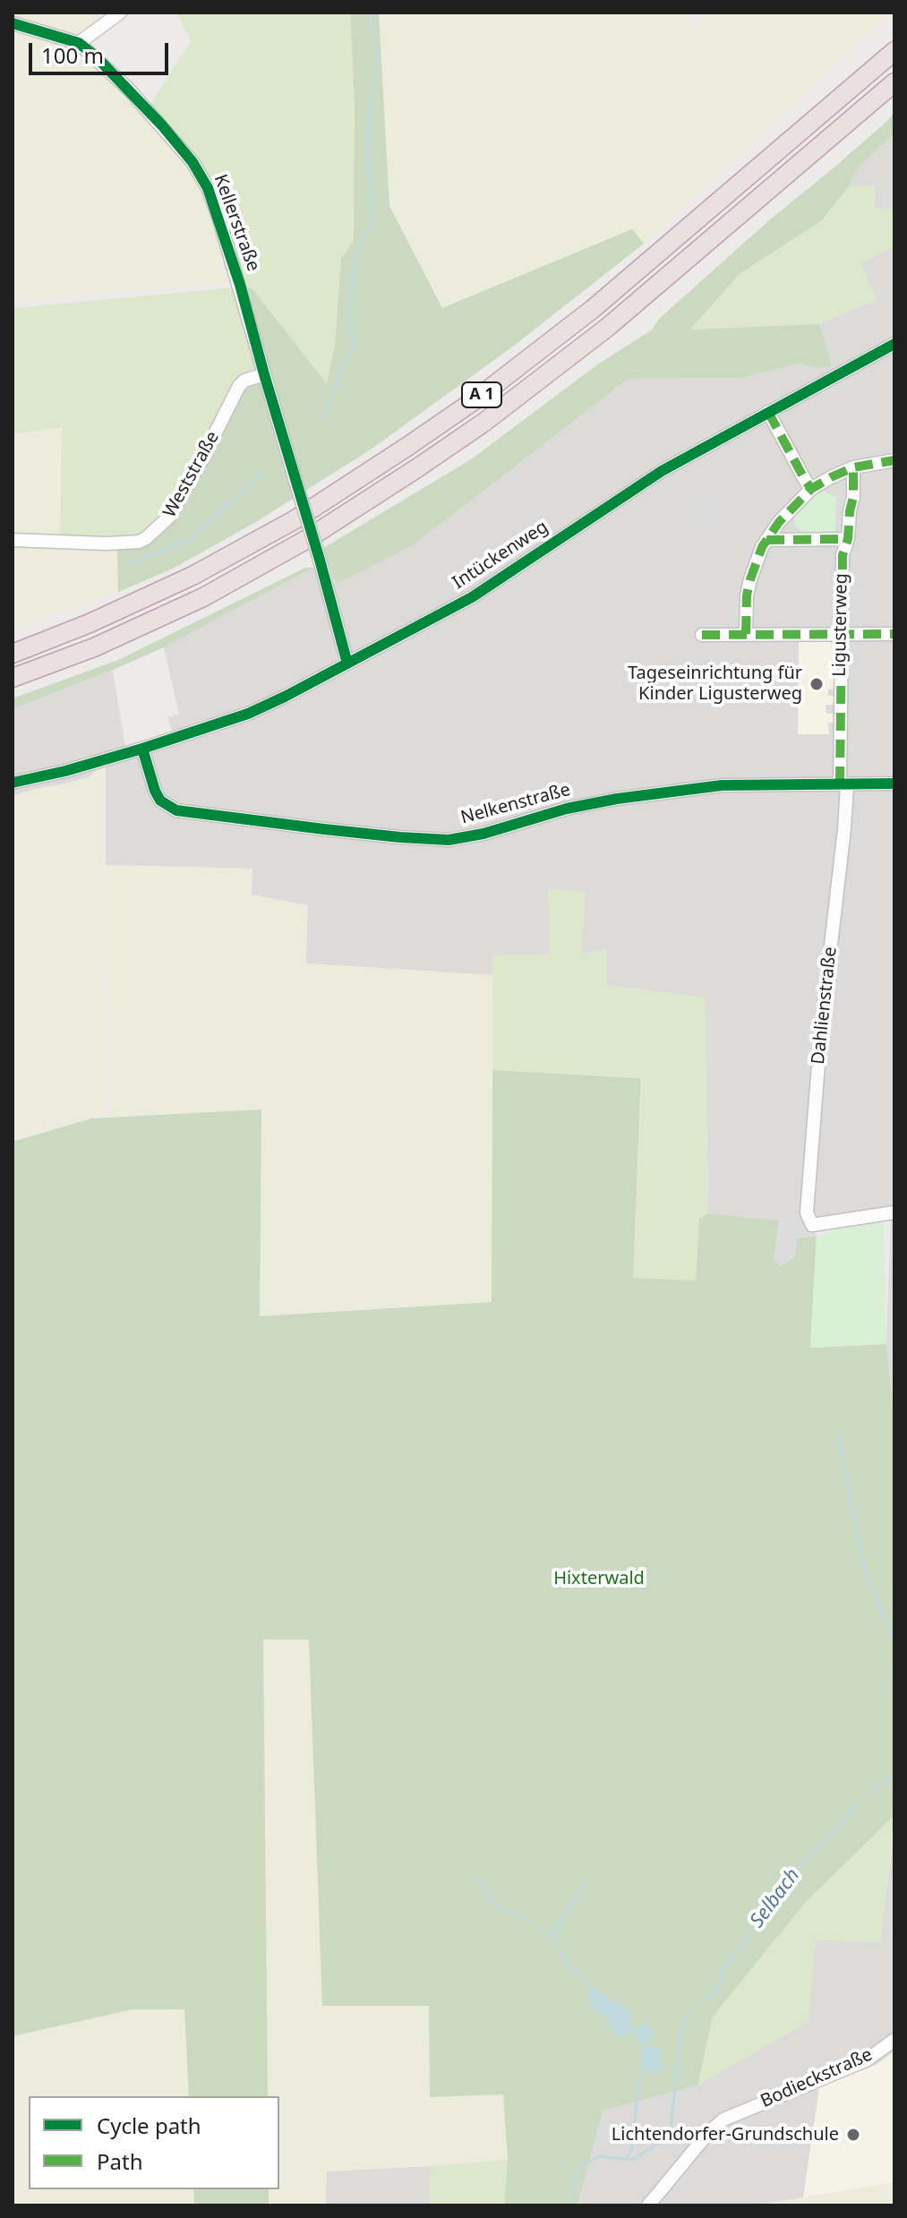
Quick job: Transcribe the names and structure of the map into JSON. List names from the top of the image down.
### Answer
{
  "streets": {
    "highway": ["A 1"],
    "street": [
      "Kellerstraße",
      "Weststraße",
      "Intückenweg",
      "Ligusterweg",
      "Nelkenstraße",
      "Dahlienstraße",
      "Bodieckstraße"
    ]
  },
  "crossings": [
    ["Kellerstraße", "Weststraße"],
    ["Kellerstraße", "Intückenweg"],
    ["Intückenweg", "Nelkenstraße"],
    ["Ligusterweg", "Nelkenstraße"],
    ["Ligusterweg", "Dahlienstraße"],
    ["Nelkenstraße", "Dahlienstraße"]
  ],
  "water": ["Selbach"],
  "parks": ["Hixterwald"],
  "places": ["Tageseinrichtung für Kinder Ligusterweg", "Lichtendorfer-Grundschule"],
  "legend": ["Cycle path", "Path"],
  "scale_bar": "100 m"
}
